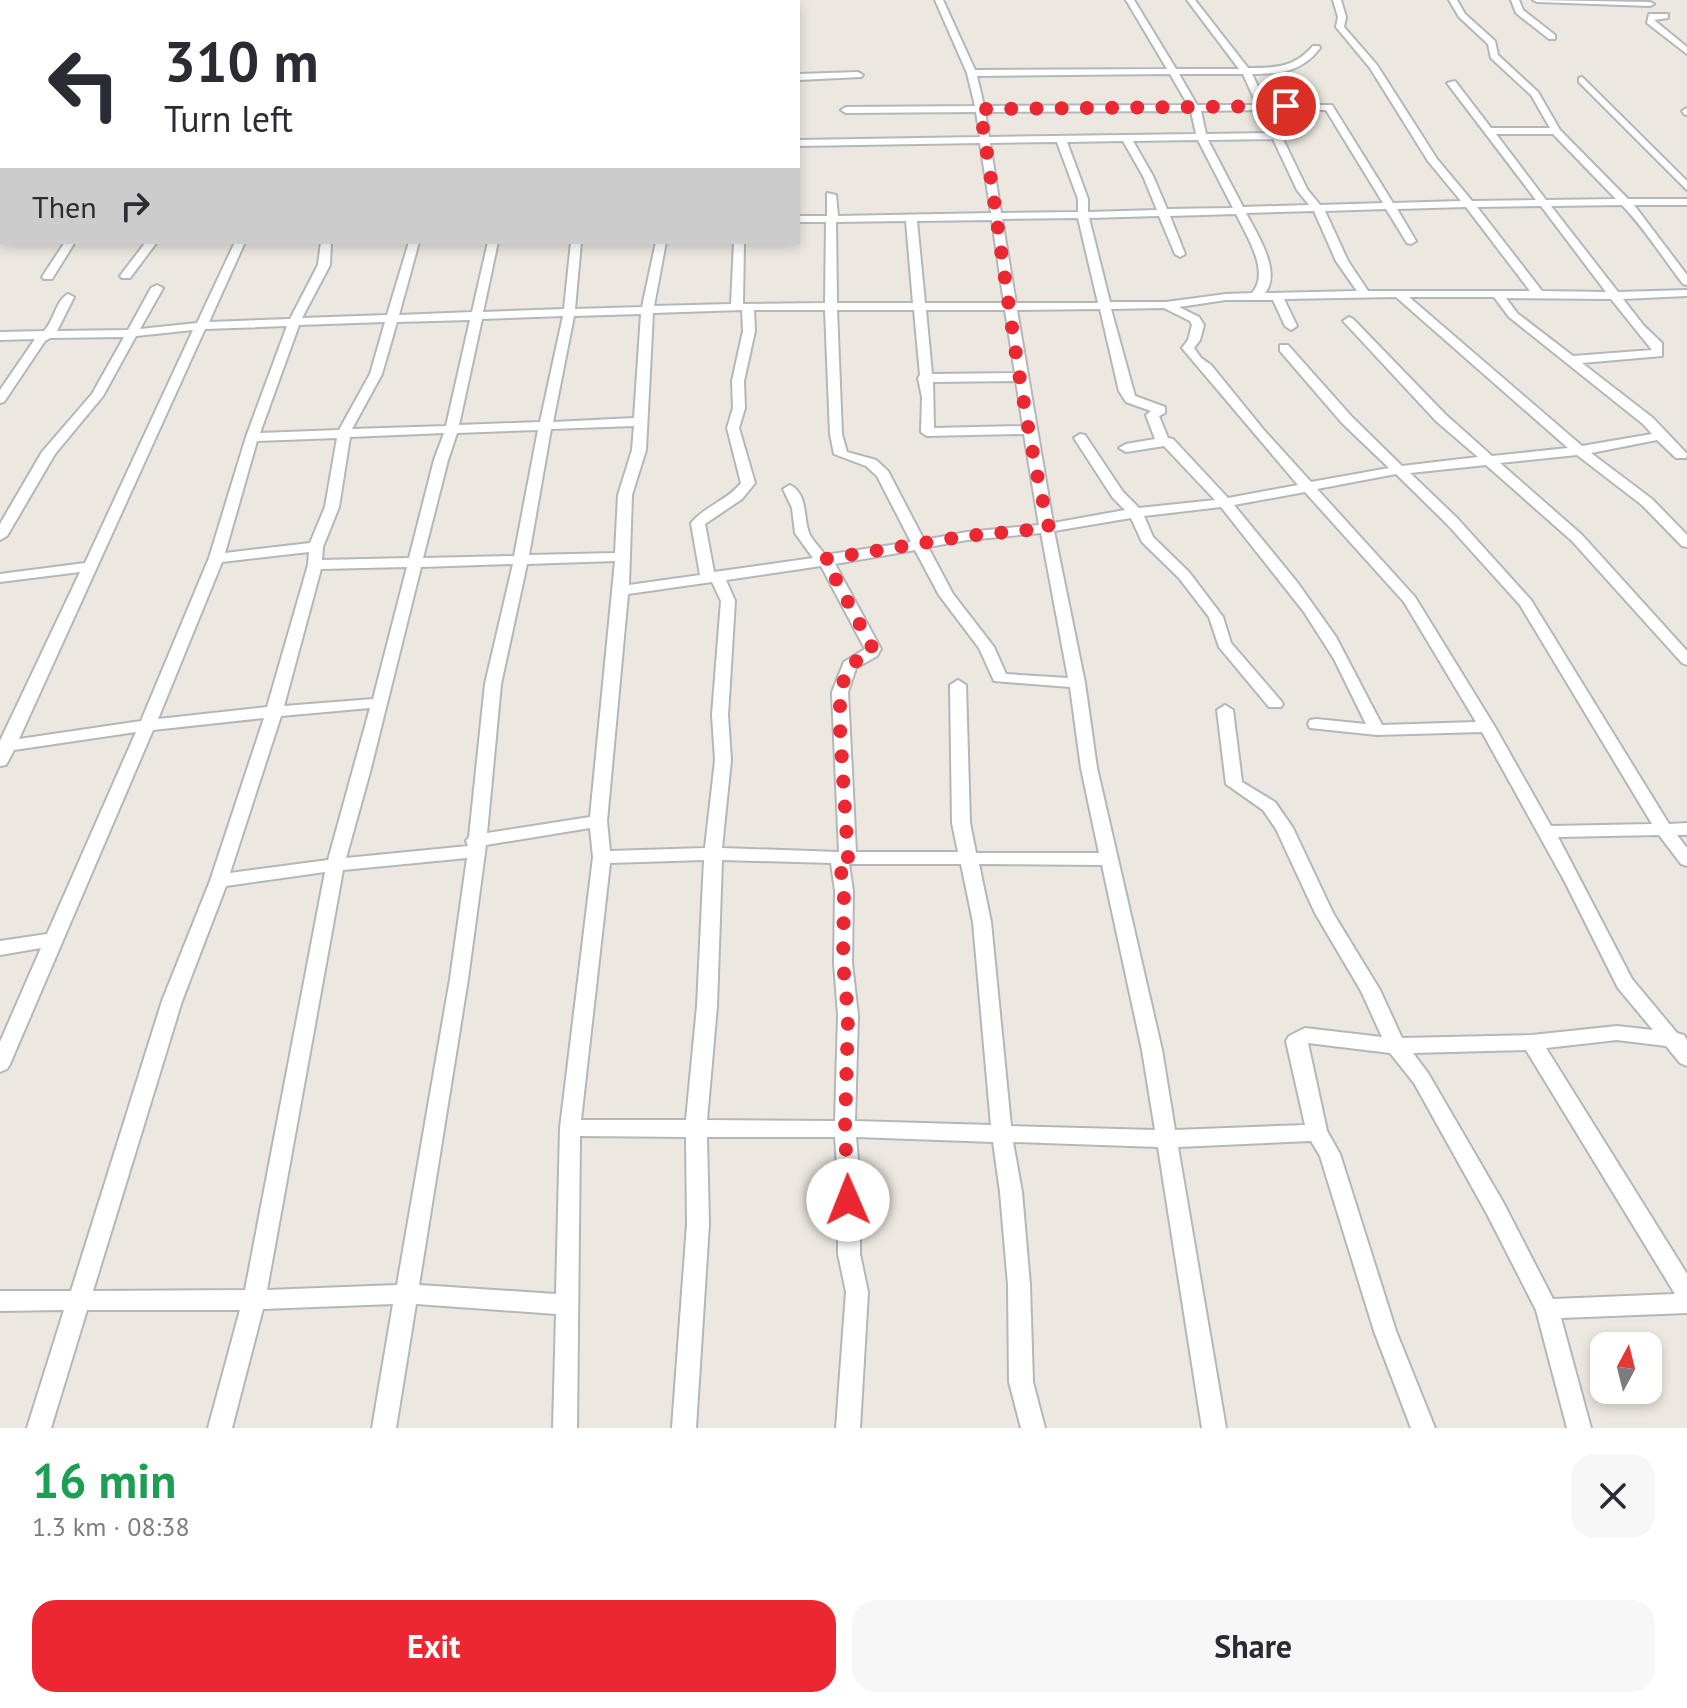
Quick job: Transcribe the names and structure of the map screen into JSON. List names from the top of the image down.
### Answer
{
  "north": "top",
  "page": {
    "turn": ["310 m", "Turn left"],
    "then": "Then",
    "heading": ["16 min", "1.3 km · 08:38"],
    "buttons": ["Exit", "Share"]
  }
}
